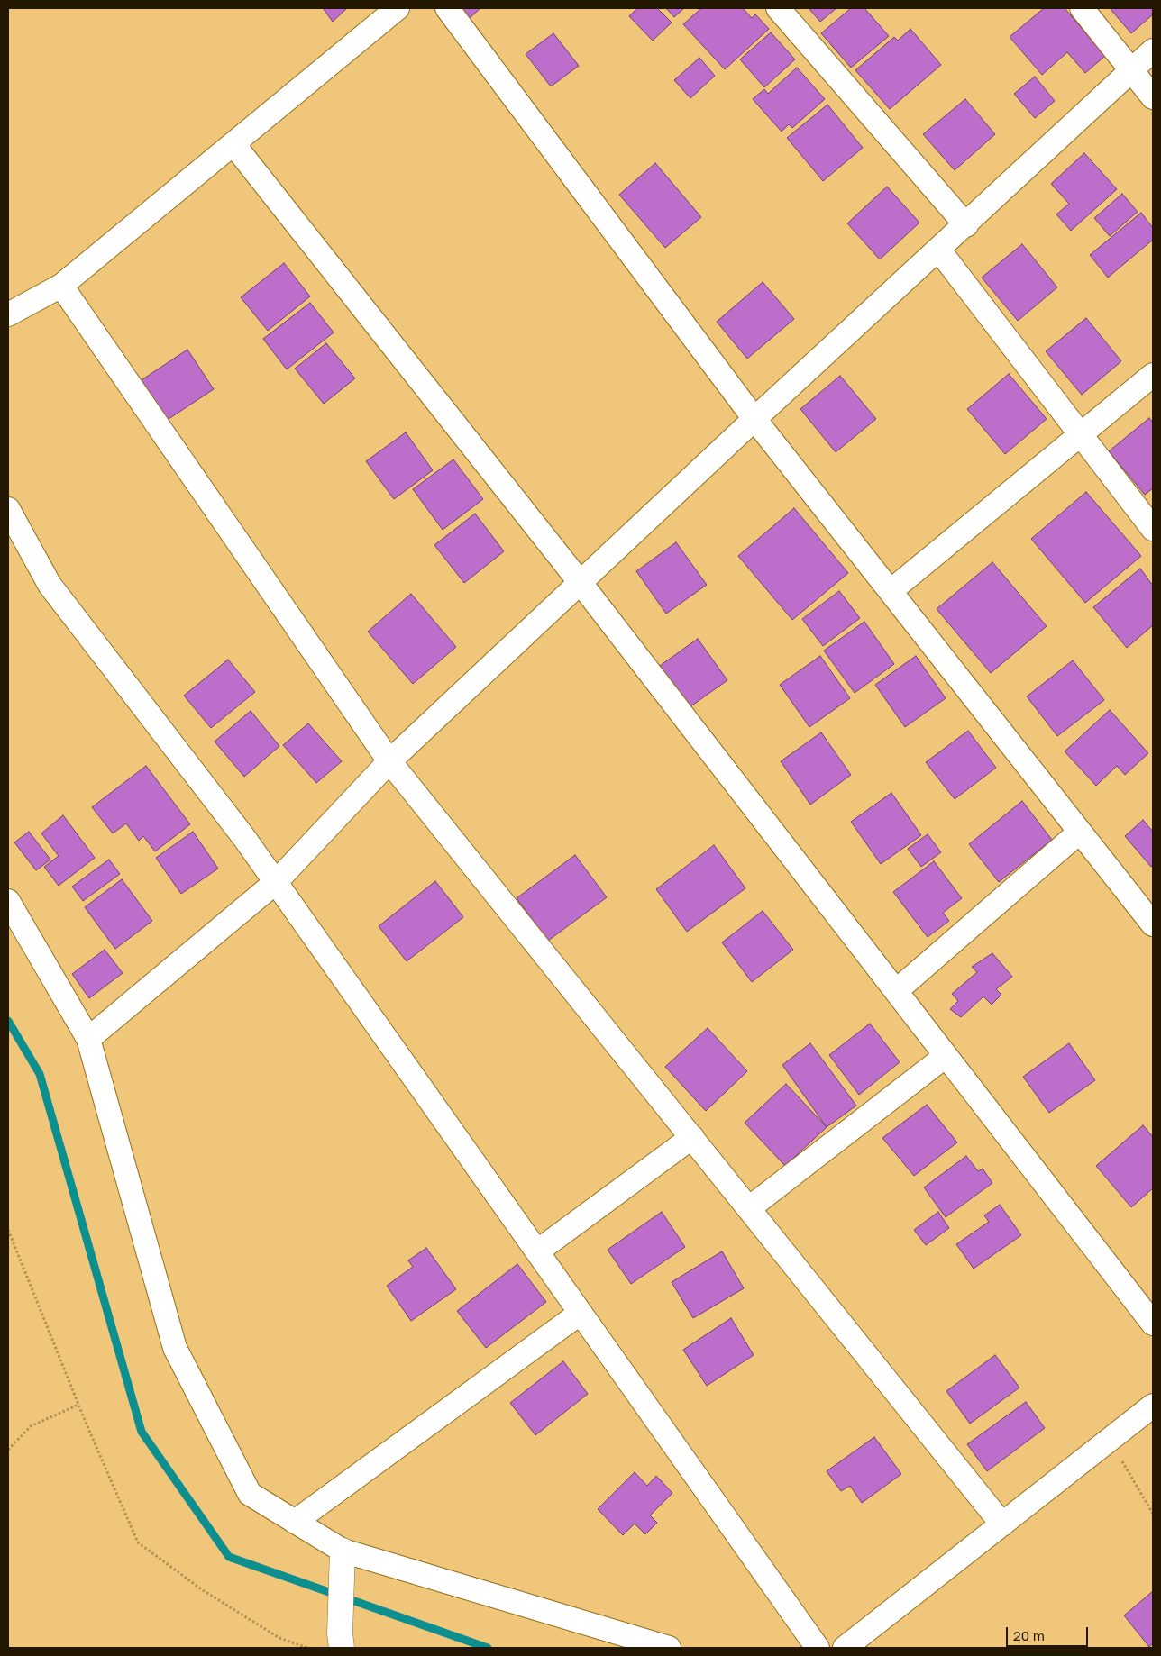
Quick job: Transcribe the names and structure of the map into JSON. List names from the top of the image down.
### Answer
{
  "scale_bar": "20 m"
}
